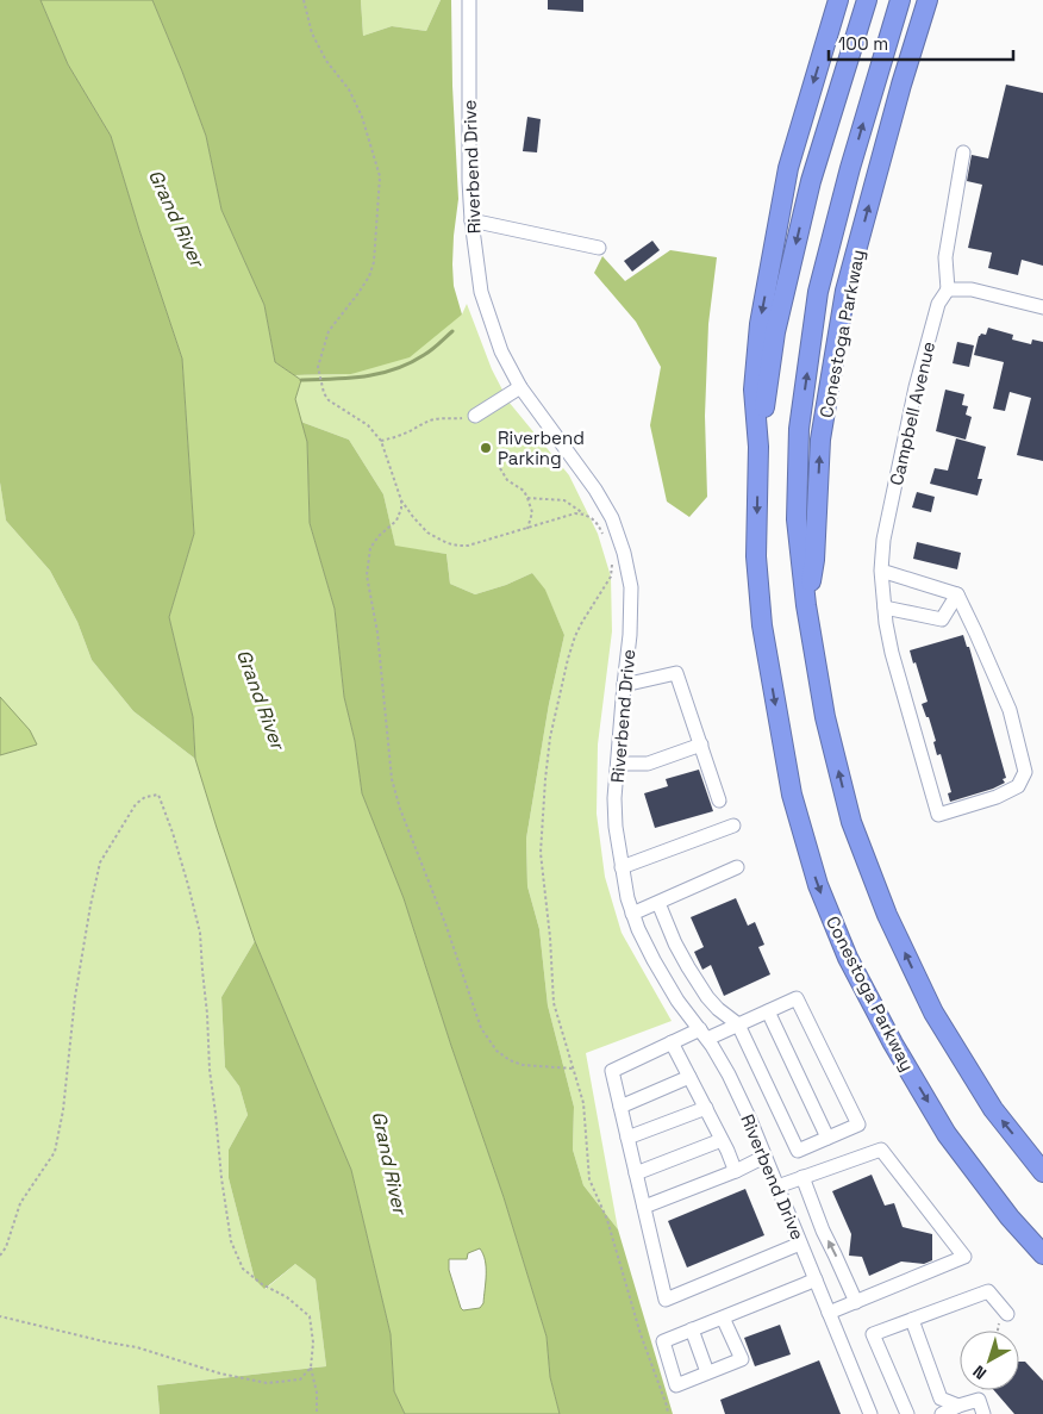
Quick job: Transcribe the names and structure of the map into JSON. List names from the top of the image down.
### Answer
{
  "streets": {
    "highway": ["Conestoga Parkway"],
    "street": ["Riverbend Drive", "Campbell Avenue"]
  },
  "water": ["Grand River"],
  "places": ["Riverbend Parking"],
  "scale_bar": "100 m",
  "north": "bottom left"
}
